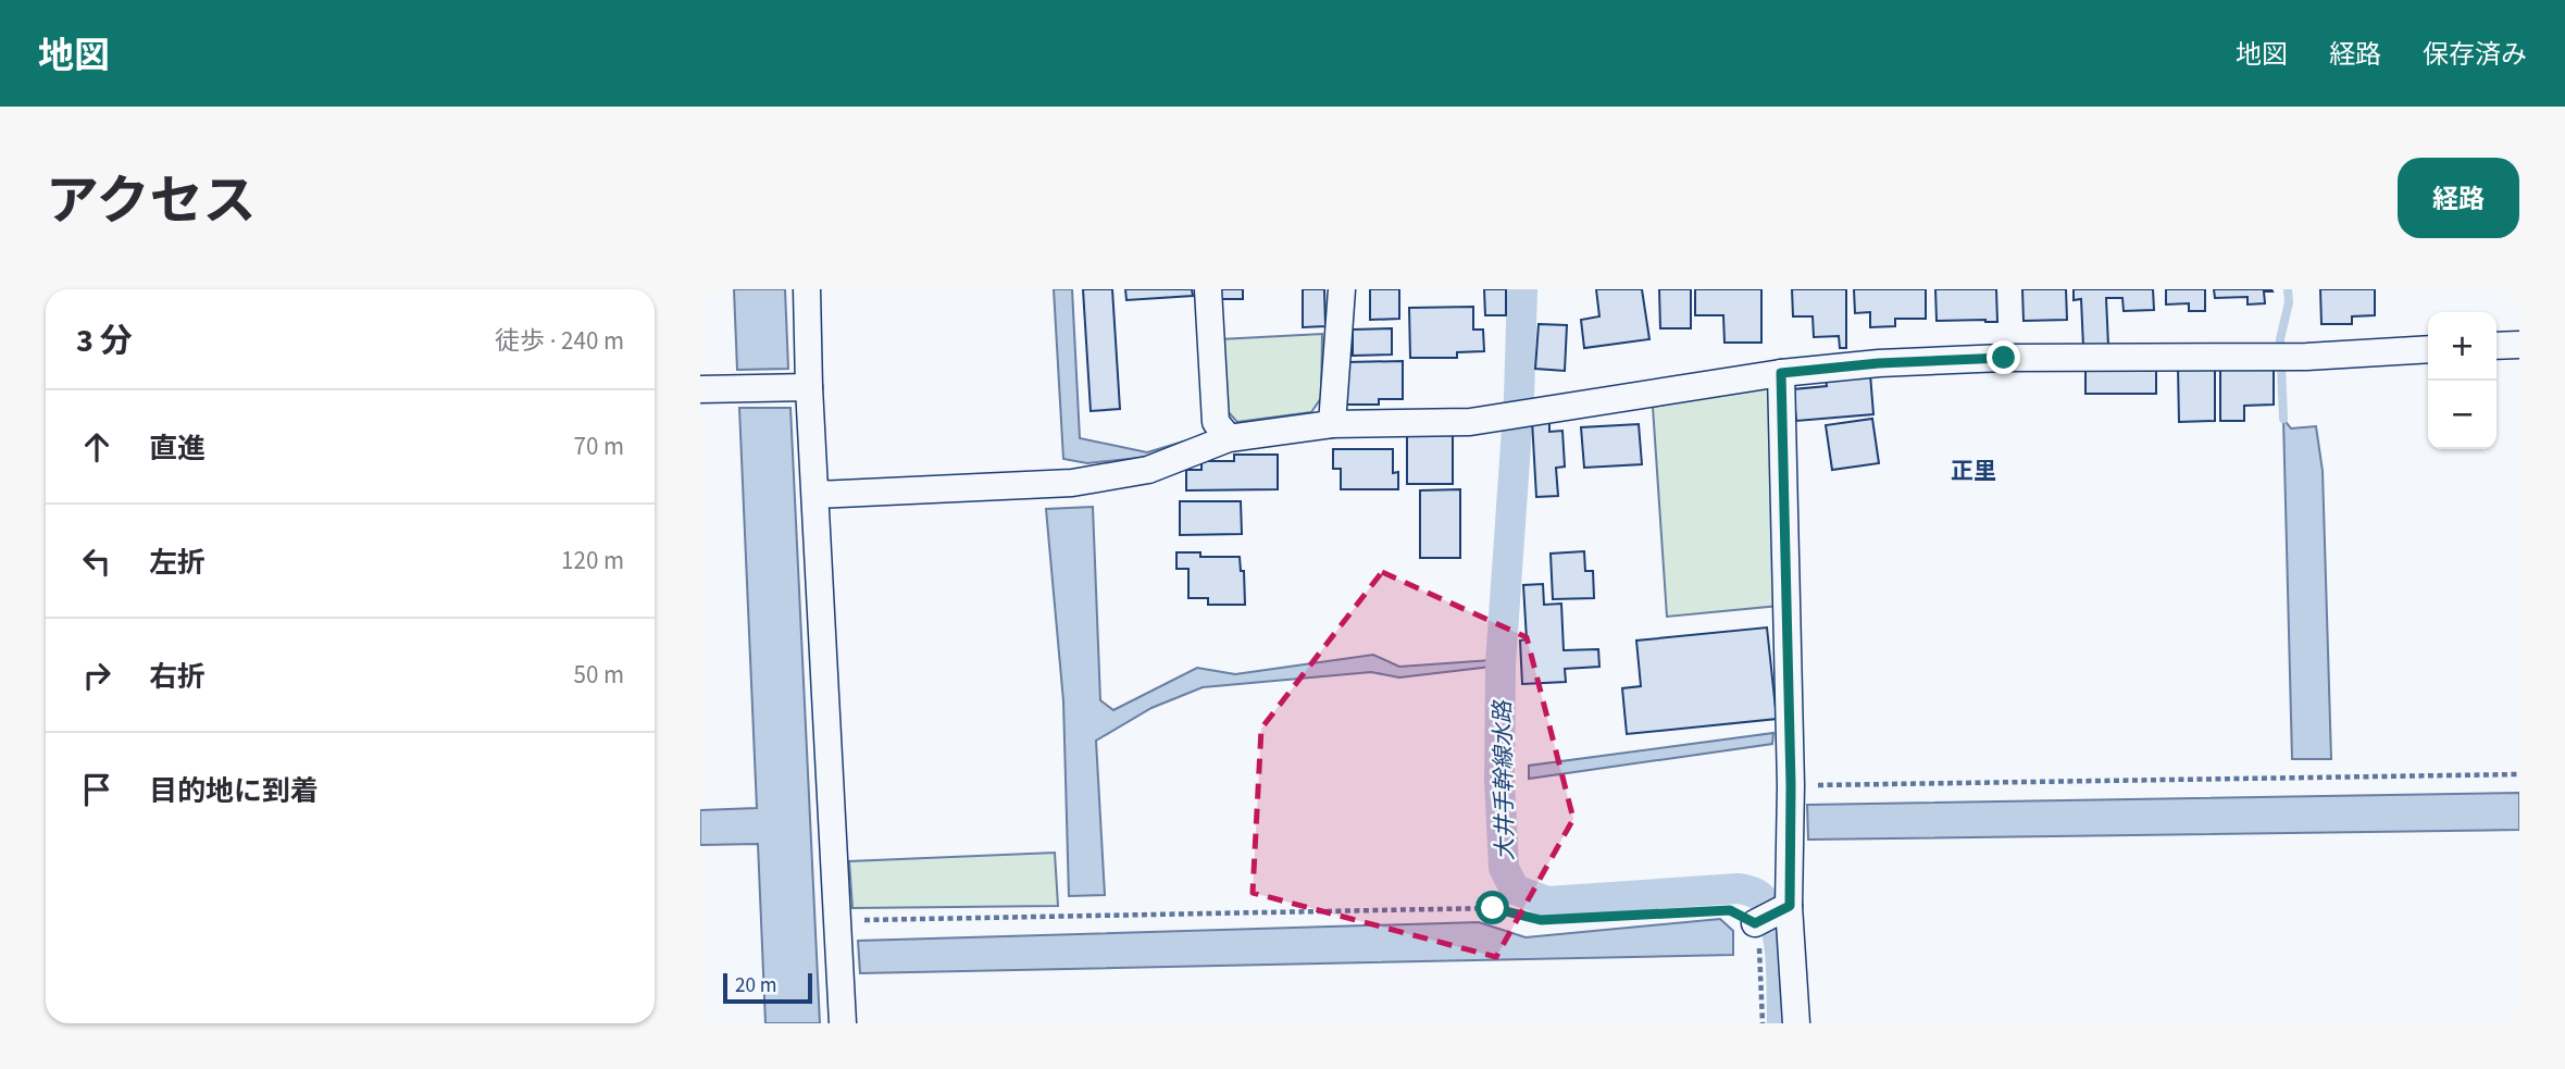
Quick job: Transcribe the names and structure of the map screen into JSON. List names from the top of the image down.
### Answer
{
  "districts": ["正里"],
  "water": ["大井手幹線水路"],
  "scale_bar": "20 m",
  "page": {
    "header": "地図",
    "nav": ["地図", "経路", "保存済み"],
    "title": "アクセス",
    "buttons": "経路",
    "heading": ["3 分", "徒歩 · 240 m"],
    "map_buttons": ["+", "−"],
    "list": [
      ["直進", "70 m"],
      ["左折", "120 m"],
      ["右折", "50 m"],
      "目的地に到着"
    ],
    "scale": "20 m"
  }
}
